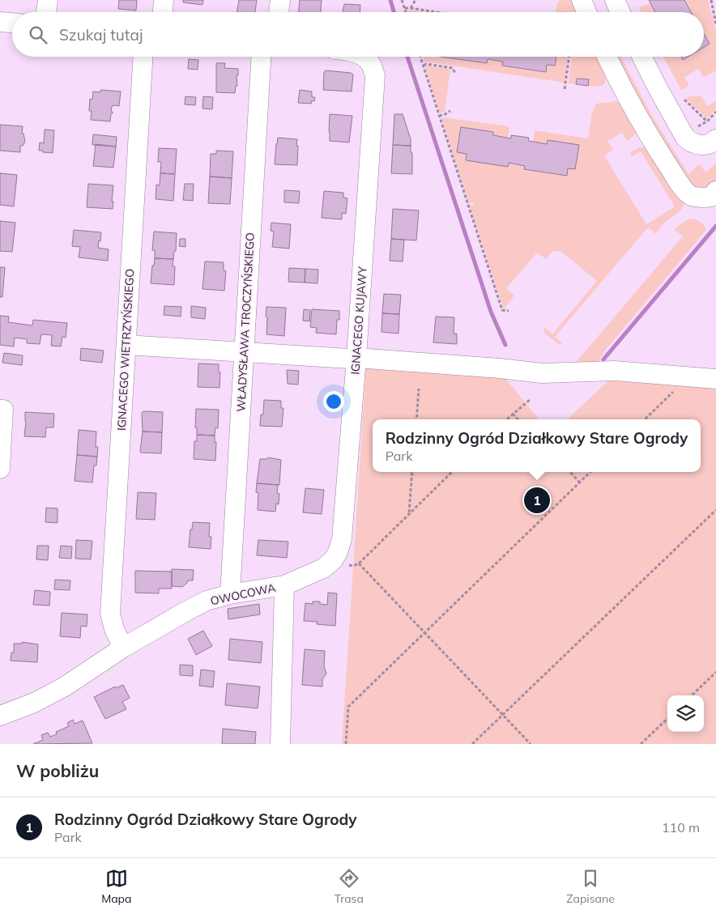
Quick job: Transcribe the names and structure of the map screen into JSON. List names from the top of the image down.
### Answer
{
  "streets": {
    "street": [
      "IGNACEGO KUJAWY",
      "WŁADYSŁAWA TROCZYŃSKIEGO",
      "IGNACEGO WIETRZYŃSKIEGO",
      "OWOCOWA"
    ]
  },
  "crossings": [
    ["IGNACEGO KUJAWY", "OWOCOWA"],
    ["WŁADYSŁAWA TROCZYŃSKIEGO", "OWOCOWA"],
    ["IGNACEGO WIETRZYŃSKIEGO", "OWOCOWA"]
  ],
  "page": {
    "search": "Szukaj tutaj",
    "popup": ["Rodzinny Ogród Działkowy Stare Ogrody", "Park"],
    "pins": "1",
    "heading": "W pobliżu",
    "list": [
      {
        "mark": "1",
        "name": "Rodzinny Ogród Działkowy Stare Ogrody",
        "note": "Park",
        "value": "110 m"
      }
    ],
    "nav": ["Mapa", "Trasa", "Zapisane"]
  }
}
